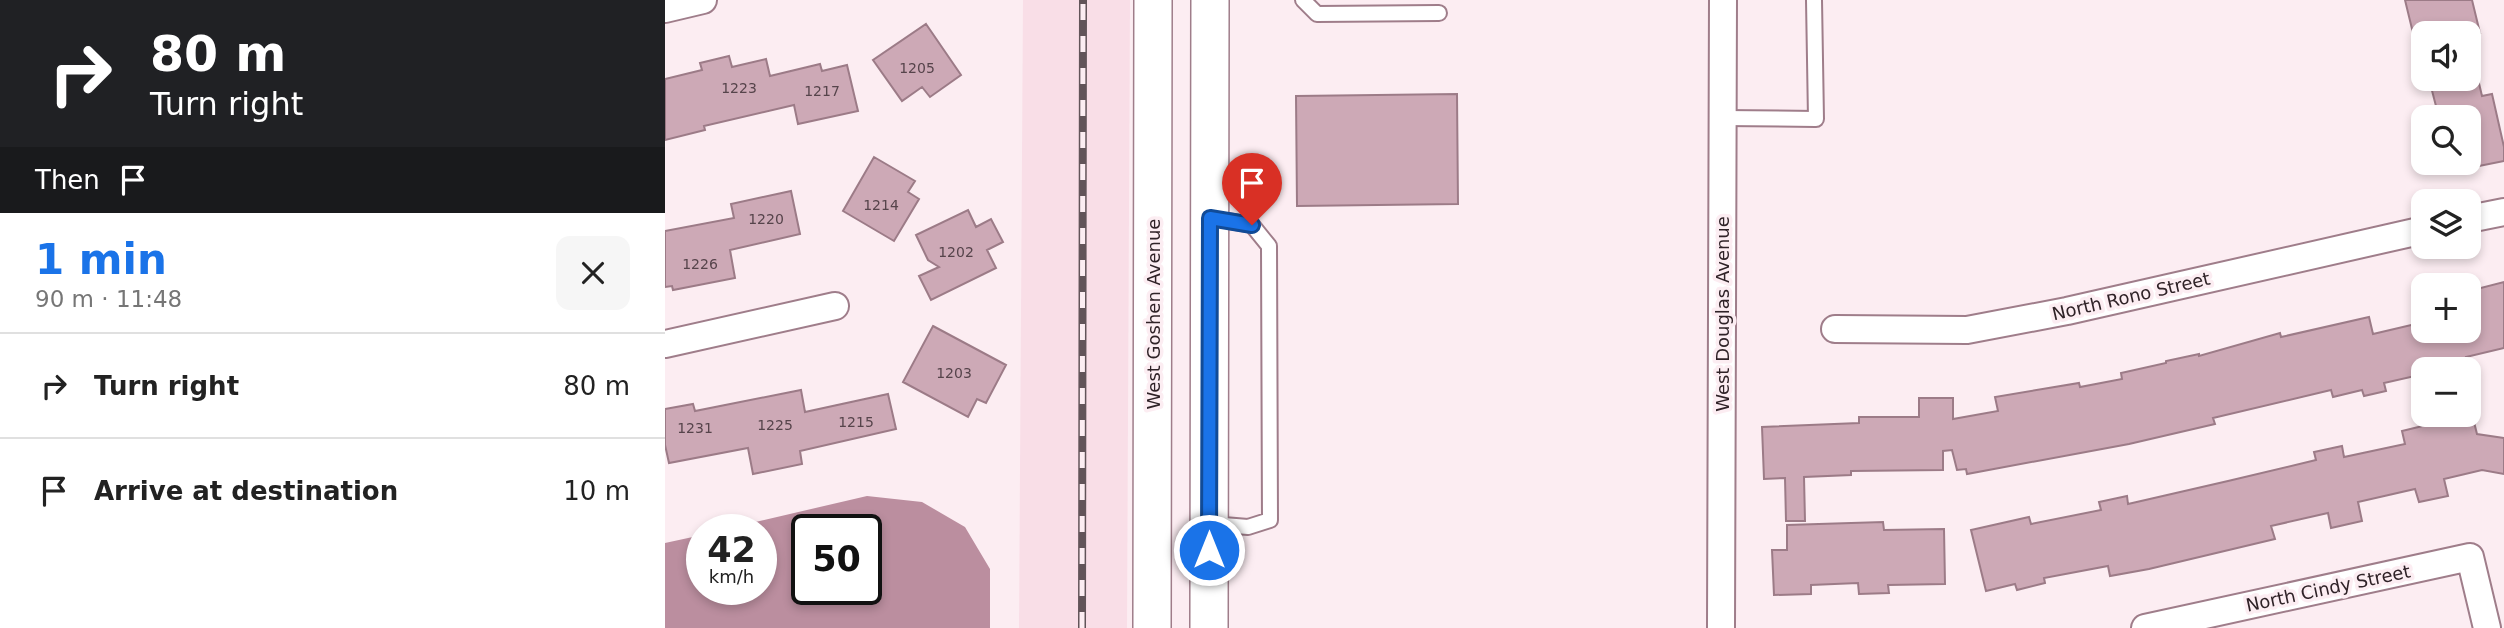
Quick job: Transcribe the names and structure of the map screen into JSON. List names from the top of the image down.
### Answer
{
  "streets": {
    "main road": ["West Goshen Avenue"],
    "street": ["North Rono Street", "West Douglas Avenue", "North Cindy Street"]
  },
  "house_numbers": [
    "1205",
    "1223",
    "1217",
    "1214",
    "1220",
    "1202",
    "1226",
    "1203",
    "1215",
    "1225",
    "1231"
  ],
  "page": {
    "turn": ["80 m", "Turn right"],
    "map_buttons": ["+", "−"],
    "then": "Then",
    "heading": ["1 min", "90 m · 11:48"],
    "list": [
      {
        "name": "Turn right",
        "value": "80 m"
      },
      {
        "name": "Arrive at destination",
        "value": "10 m"
      }
    ],
    "speed": "42 km/h",
    "limit": "50"
  }
}
